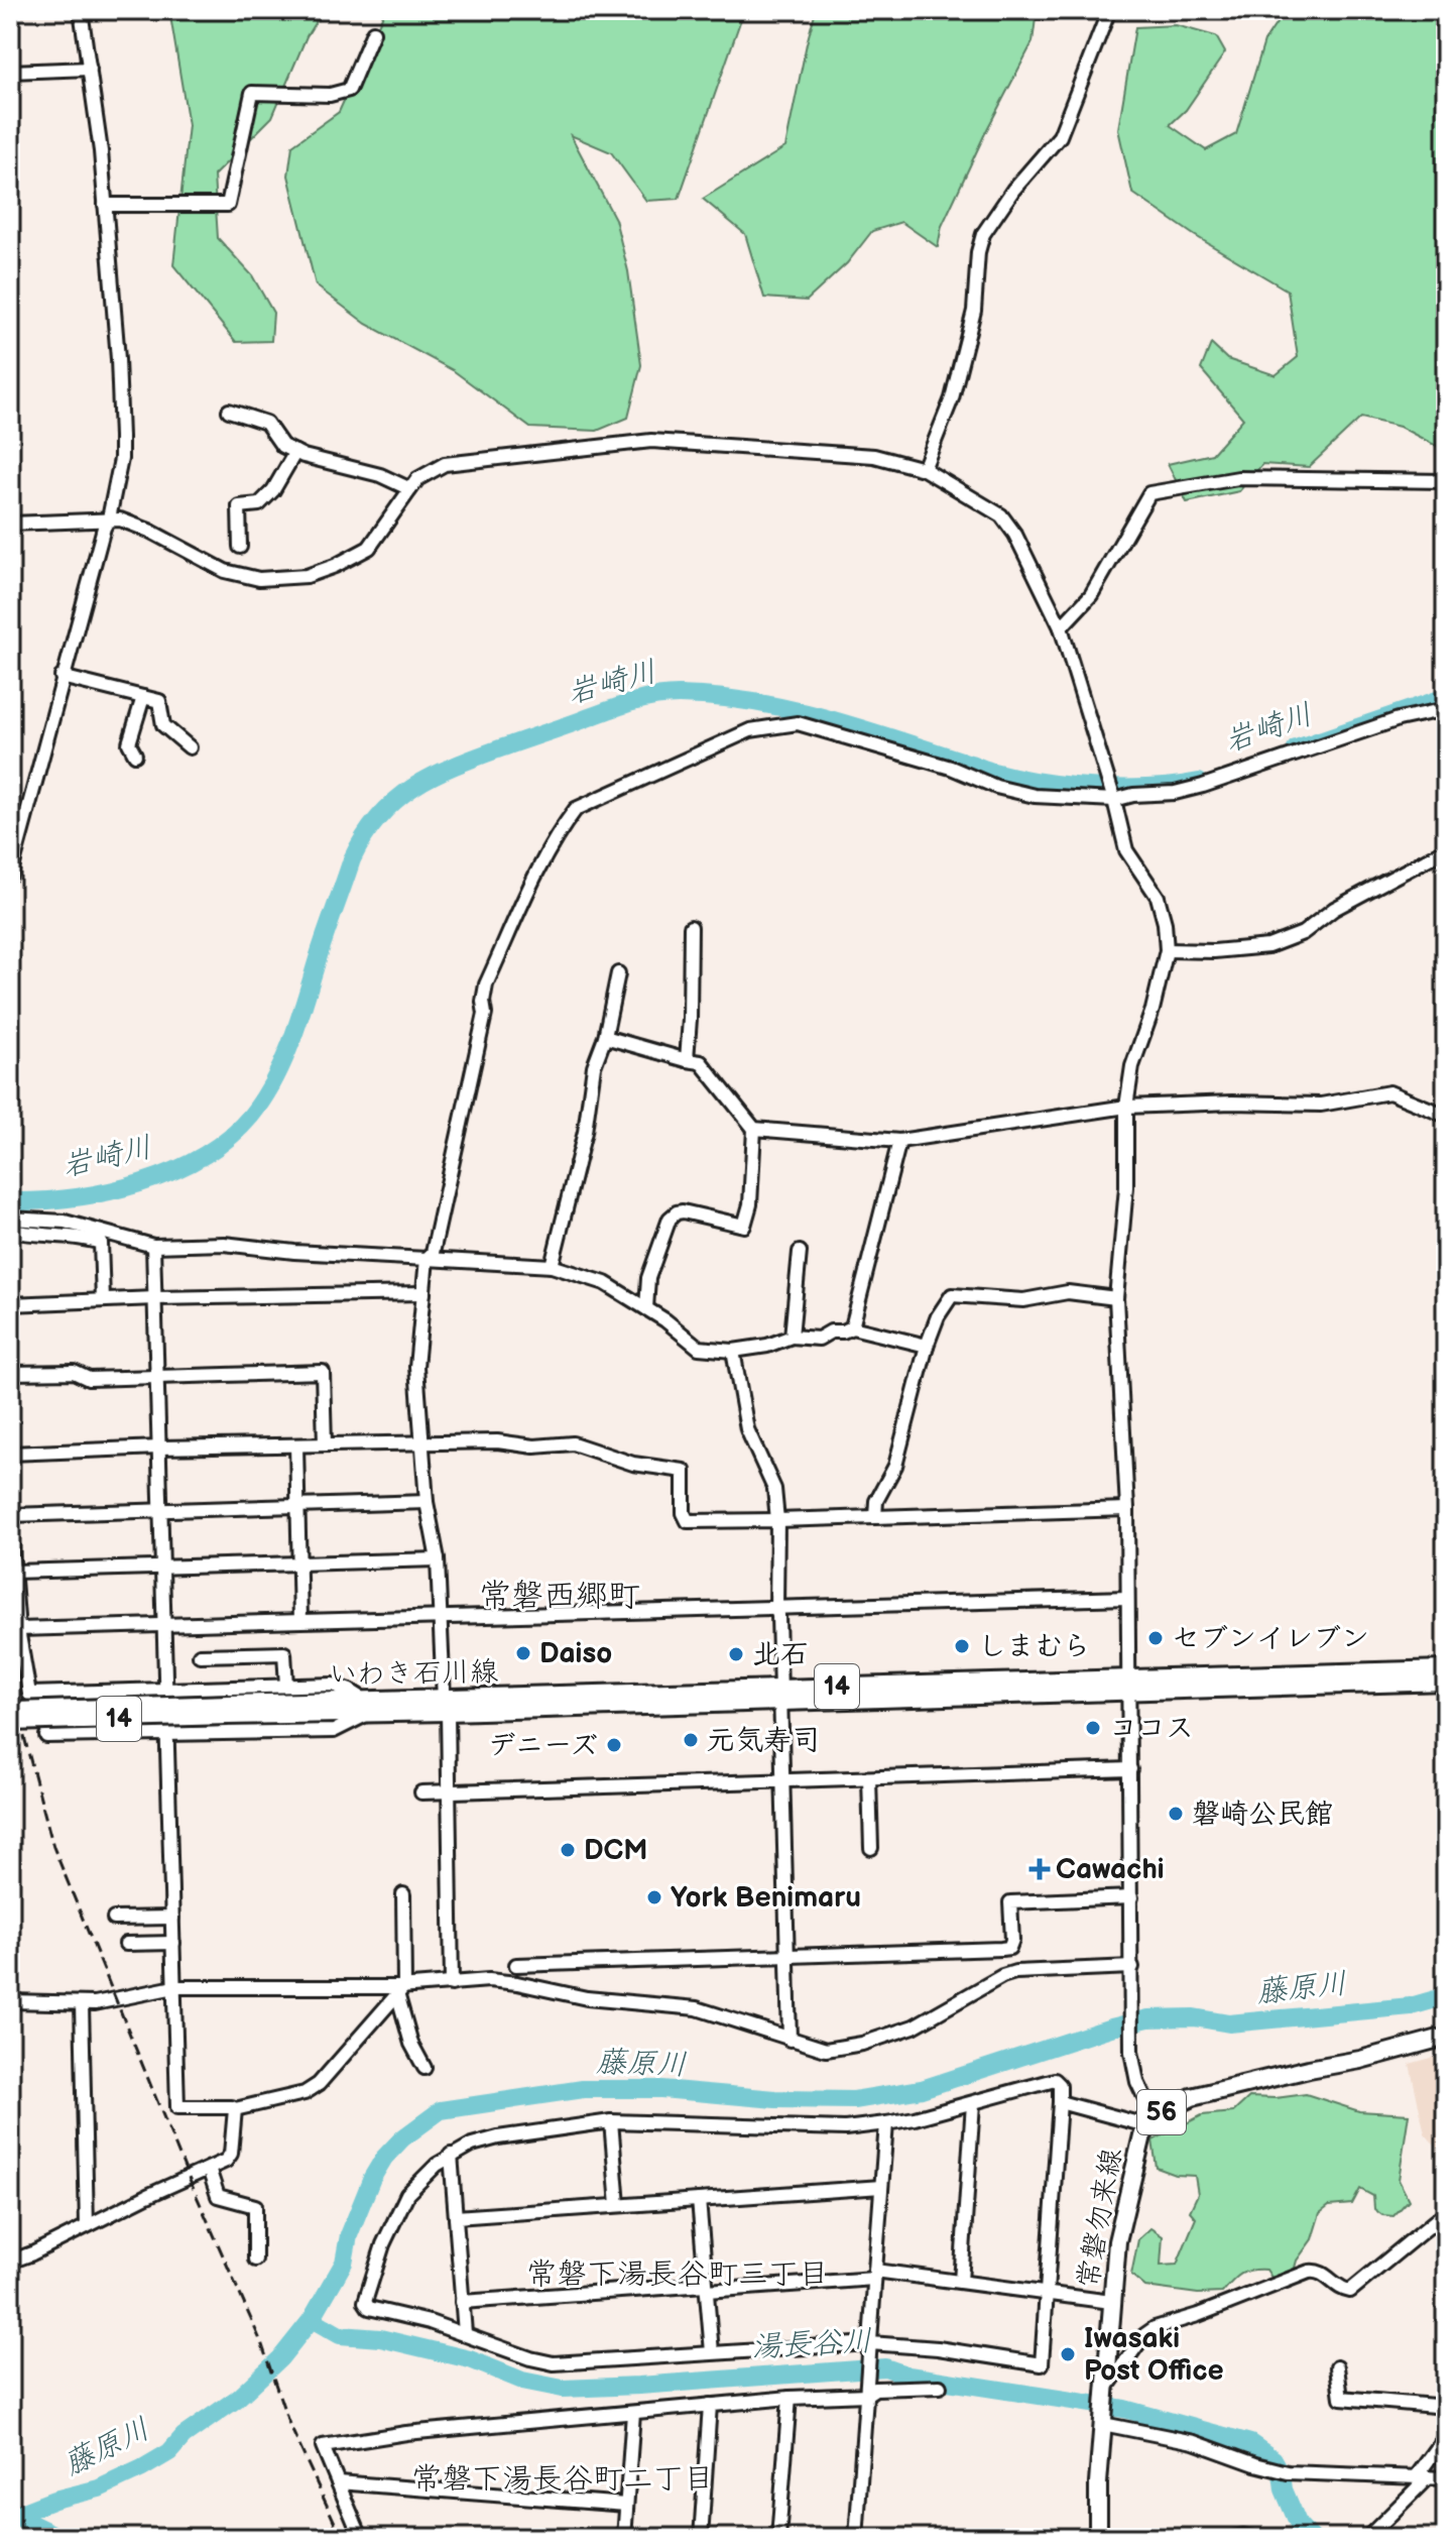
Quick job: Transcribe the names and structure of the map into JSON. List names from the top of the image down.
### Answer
{
  "streets": {
    "main road": [
      "いわき石川線",
      "14",
      "56",
      "常磐勿来線"
    ]
  },
  "districts": ["常磐西郷町", "常磐下湯長谷町三丁目", "常磐下湯長谷町二丁目"],
  "water": ["岩崎川", "藤原川", "湯長谷川"],
  "places": {
    "other": [
      "セブンイレブン",
      "しまむら",
      "Daiso",
      "北石",
      "ココス",
      "元気寿司",
      "デニーズ",
      "磐崎公民館",
      "DCM",
      "York Benimaru",
      "Iwasaki Post Office"
    ],
    "health": ["Cawachi"]
  }
}
